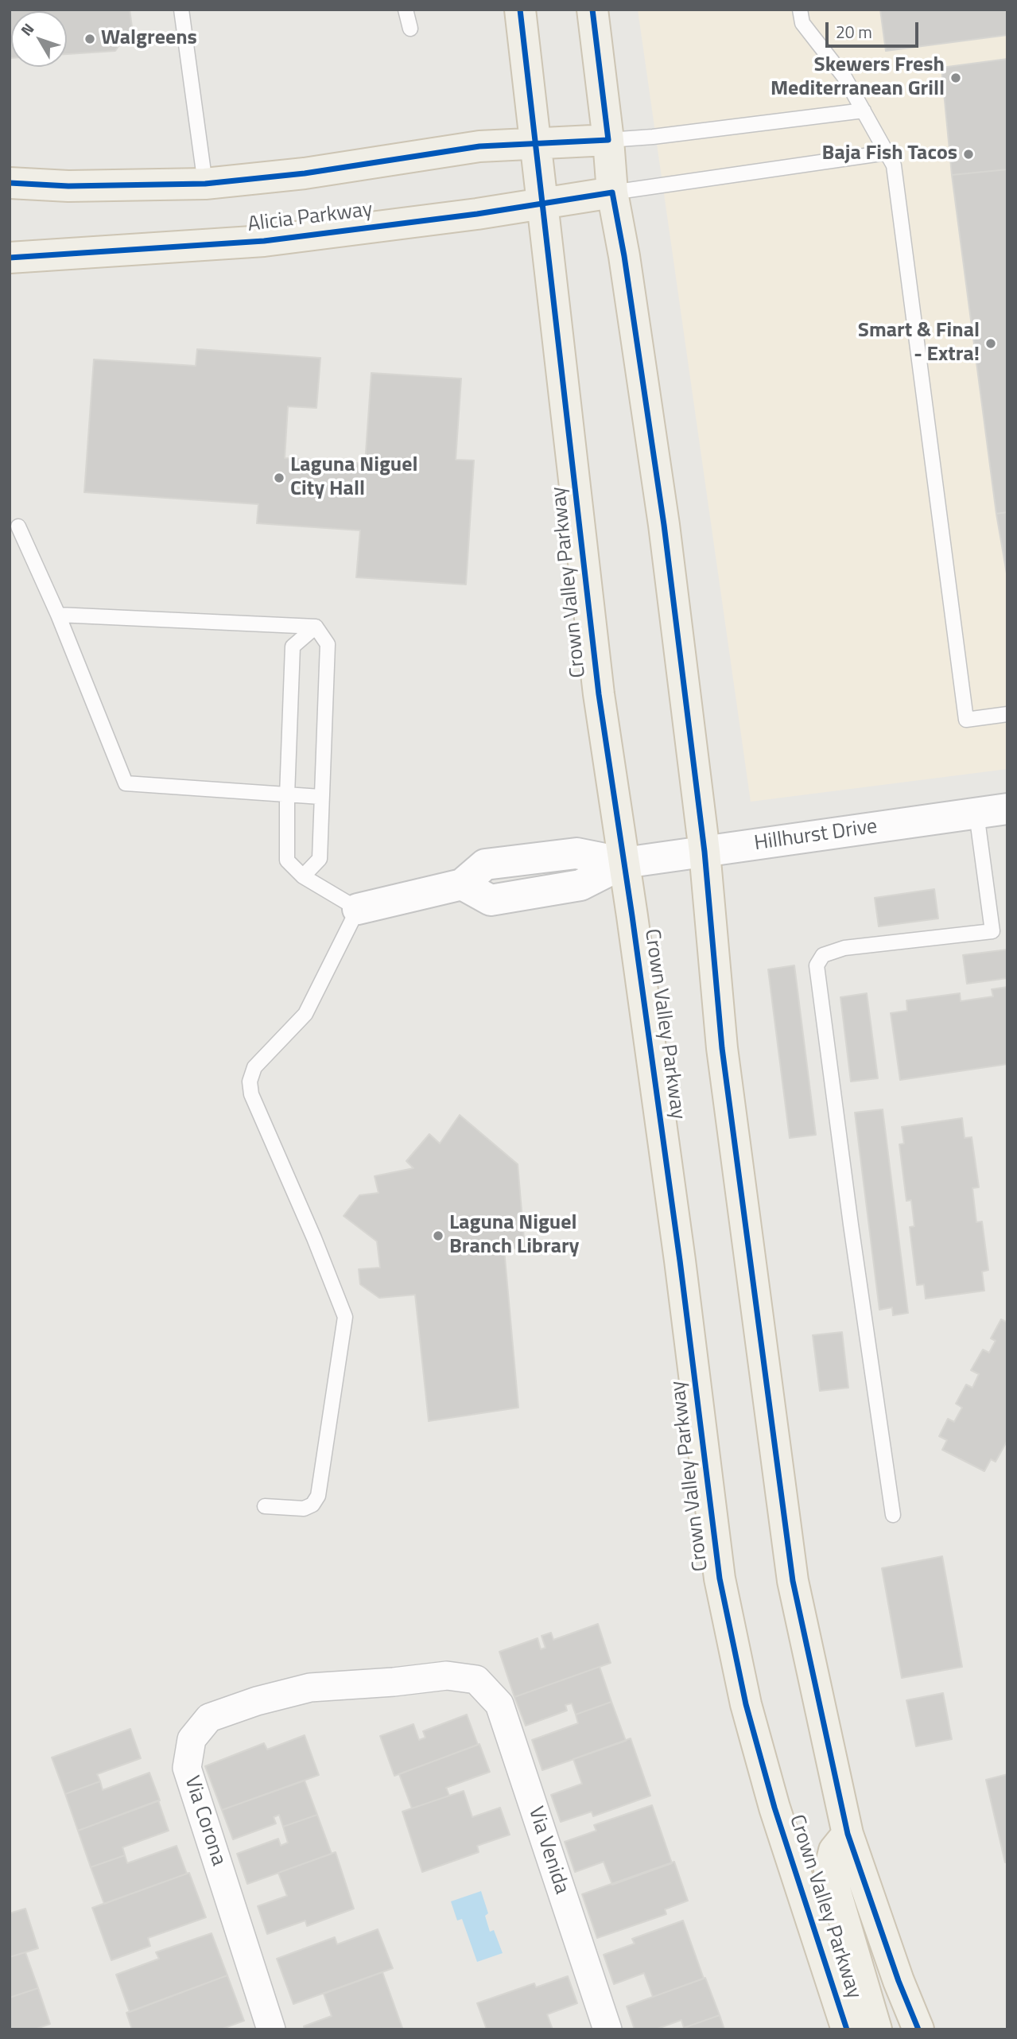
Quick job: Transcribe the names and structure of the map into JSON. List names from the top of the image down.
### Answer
{
  "streets": {
    "main road": ["Alicia Parkway", "Crown Valley Parkway"],
    "street": ["Hillhurst Drive", "Via Corona", "Via Venida"]
  },
  "crossings": [
    ["Alicia Parkway", "Crown Valley Parkway"],
    ["Crown Valley Parkway", "Hillhurst Drive"],
    ["Via Corona", "Via Venida"]
  ],
  "places": [
    "Walgreens",
    "Skewers Fresh Mediterranean Grill",
    "Baja Fish Tacos",
    "Smart & Final - Extra!",
    "Laguna Niguel City Hall",
    "Laguna Niguel Branch Library"
  ],
  "scale_bar": "20 m",
  "north": "top left"
}
